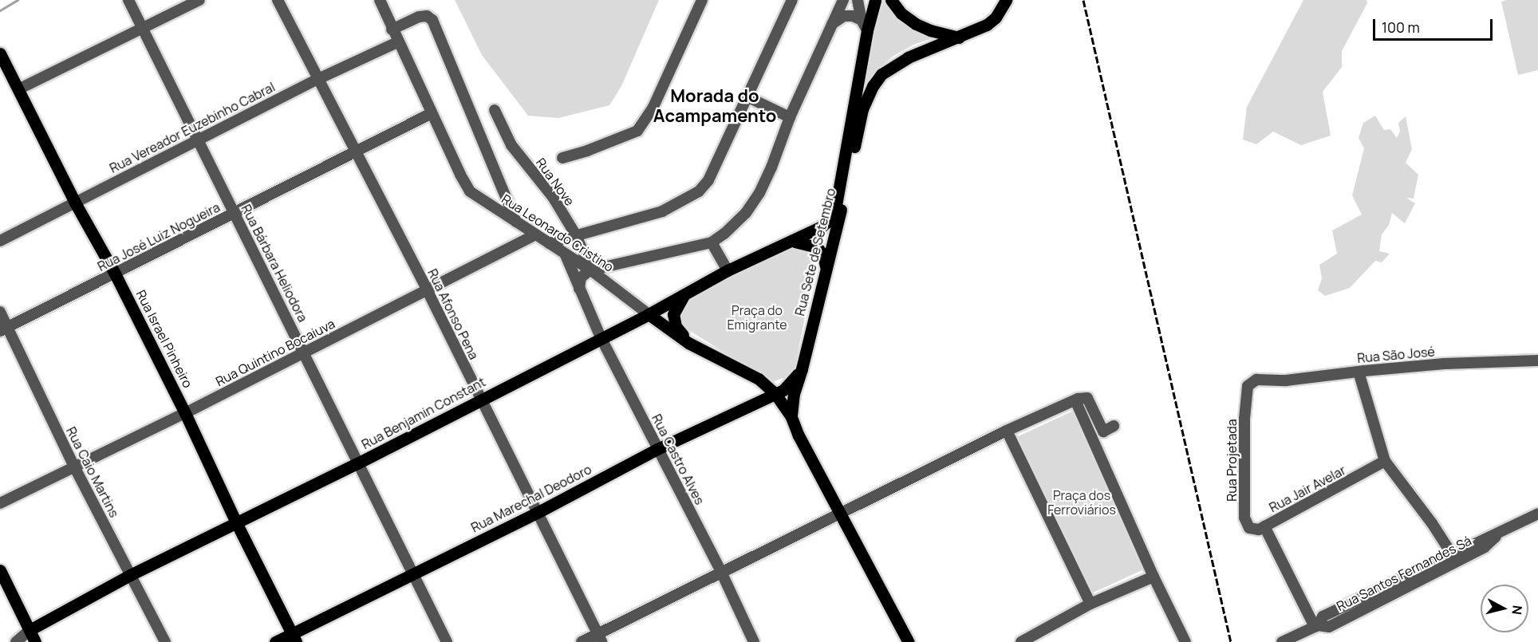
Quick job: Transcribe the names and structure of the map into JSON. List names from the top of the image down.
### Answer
{
  "streets": {
    "main road": [
      "Rua Leonardo Cristino",
      "Rua Sete de Setembro",
      "Rua Israel Pinheiro",
      "Rua Benjamin Constant",
      "Rua Marechal Deodoro"
    ],
    "street": [
      "Rua Vereador Euzebinho Cabral",
      "Rua Nove",
      "Rua José Luiz Nogueira",
      "Rua Bárbara Heliodora",
      "Rua Afonso Pena",
      "Rua Quintino Bocaiuva",
      "Rua São José",
      "Rua Castro Alves",
      "Rua Projetada",
      "Rua Caio Martins",
      "Rua Jair Avelar",
      "Rua Santos Fernandes Sá"
    ]
  },
  "crossings": [
    ["Rua Vereador Euzebinho Cabral", "Rua Leonardo Cristino"],
    ["Rua Vereador Euzebinho Cabral", "Rua Bárbara Heliodora"],
    ["Rua Vereador Euzebinho Cabral", "Rua Afonso Pena"],
    ["Rua Vereador Euzebinho Cabral", "Rua Israel Pinheiro"],
    ["Rua Nove", "Rua Leonardo Cristino"],
    ["Rua Leonardo Cristino", "Rua José Luiz Nogueira"],
    ["Rua Leonardo Cristino", "Rua Quintino Bocaiuva"],
    ["Rua Leonardo Cristino", "Rua Benjamin Constant"],
    ["Rua Leonardo Cristino", "Rua Castro Alves"],
    ["Rua Leonardo Cristino", "Rua Marechal Deodoro"],
    ["Rua José Luiz Nogueira", "Rua Bárbara Heliodora"],
    ["Rua José Luiz Nogueira", "Rua Afonso Pena"],
    ["Rua José Luiz Nogueira", "Rua Israel Pinheiro"],
    ["Rua José Luiz Nogueira", "Rua Caio Martins"],
    ["Rua Sete de Setembro", "Rua Benjamin Constant"],
    ["Rua Bárbara Heliodora", "Rua Quintino Bocaiuva"],
    ["Rua Bárbara Heliodora", "Rua Benjamin Constant"],
    ["Rua Bárbara Heliodora", "Rua Marechal Deodoro"],
    ["Rua Afonso Pena", "Rua Quintino Bocaiuva"],
    ["Rua Afonso Pena", "Rua Benjamin Constant"],
    ["Rua Afonso Pena", "Rua Marechal Deodoro"],
    ["Rua Israel Pinheiro", "Rua Quintino Bocaiuva"],
    ["Rua Israel Pinheiro", "Rua Benjamin Constant"],
    ["Rua Israel Pinheiro", "Rua Marechal Deodoro"],
    ["Rua Quintino Bocaiuva", "Rua Caio Martins"],
    ["Rua São José", "Rua Projetada"],
    ["Rua Benjamin Constant", "Rua Castro Alves"],
    ["Rua Benjamin Constant", "Rua Caio Martins"],
    ["Rua Castro Alves", "Rua Marechal Deodoro"],
    ["Rua Projetada", "Rua Jair Avelar"],
    ["Rua Jair Avelar", "Rua Santos Fernandes Sá"]
  ],
  "districts": ["Morada do Acampamento"],
  "parks": ["Praça do Emigrante", "Praça dos Ferroviários"],
  "scale_bar": "100 m",
  "north": "right"
}
